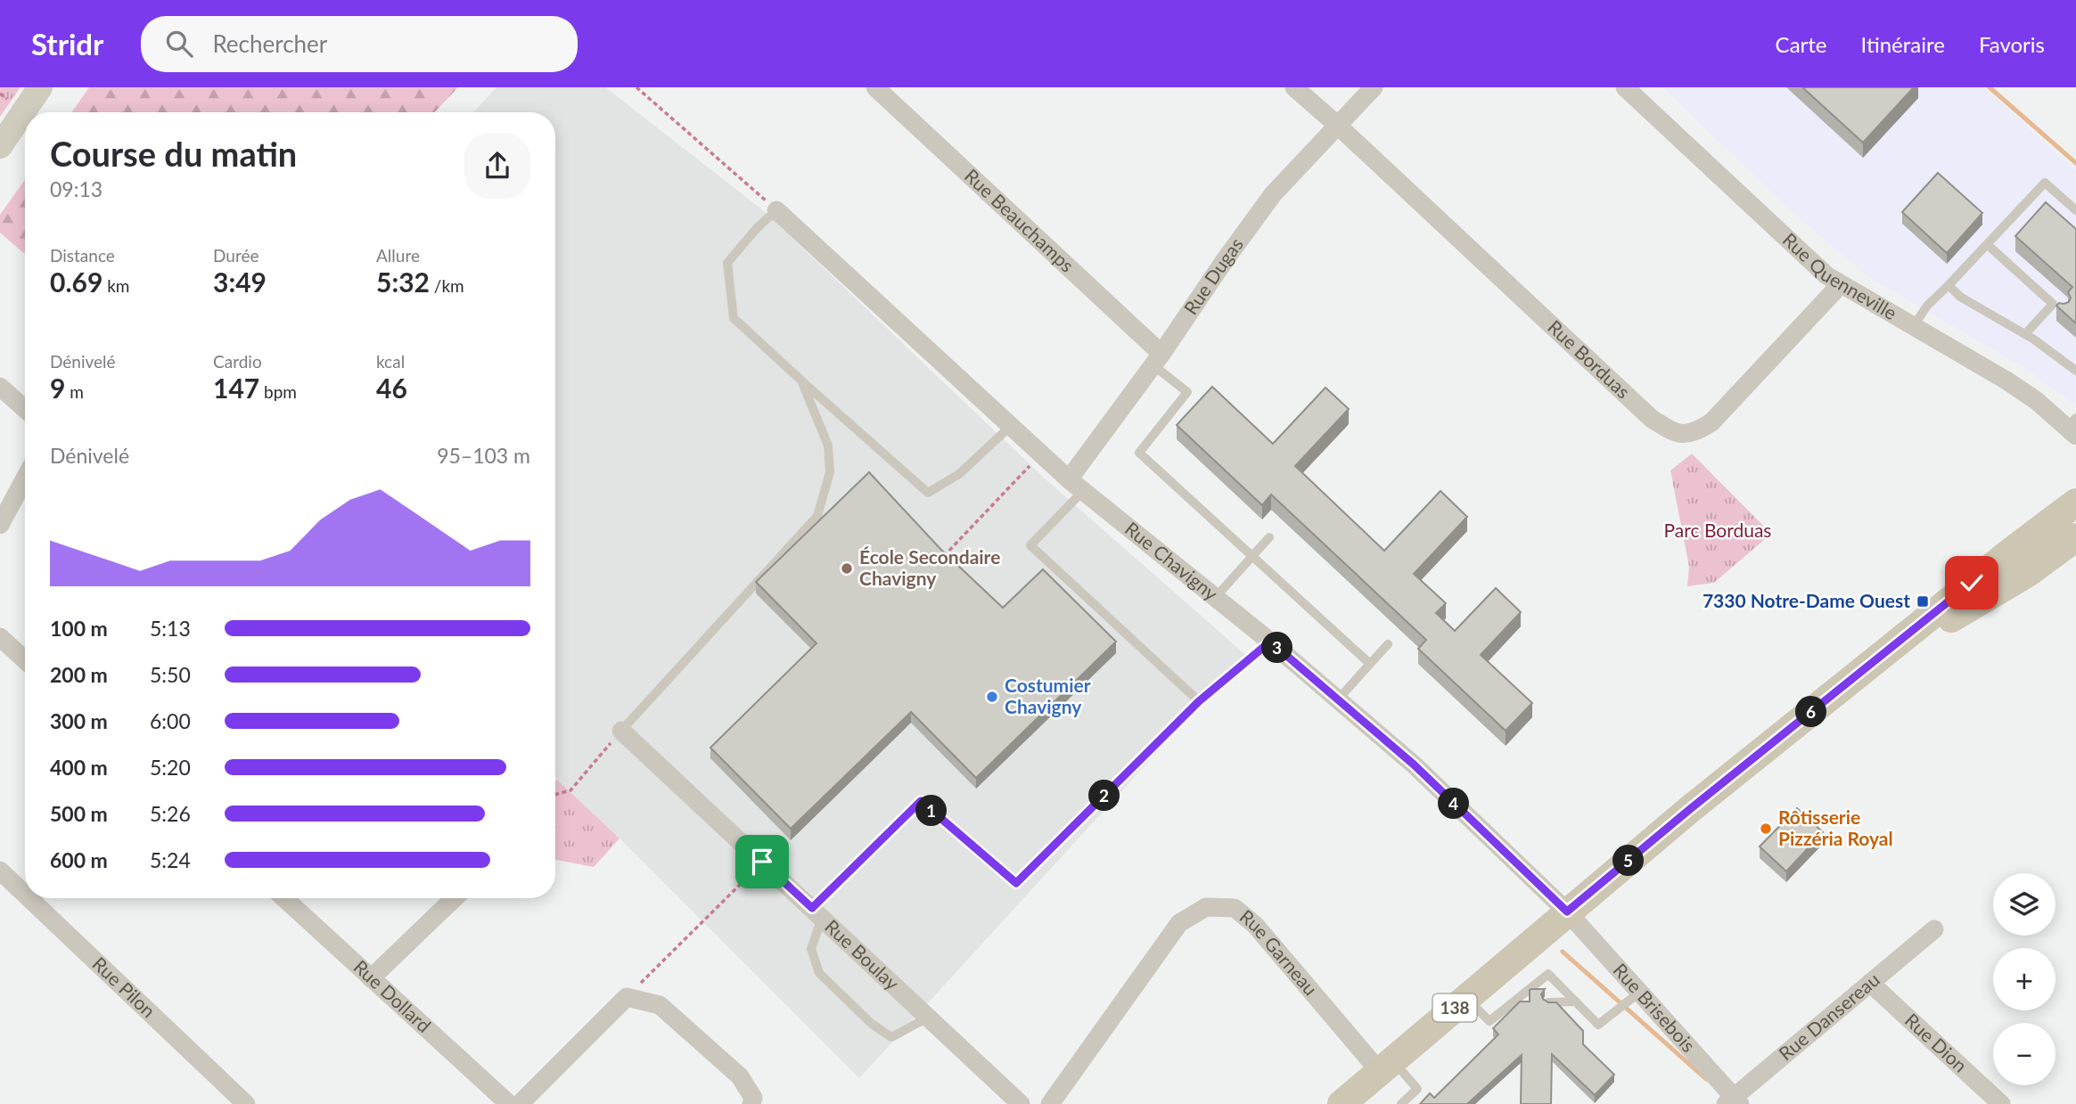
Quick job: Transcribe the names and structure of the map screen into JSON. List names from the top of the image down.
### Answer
{
  "streets": {
    "main road": ["138"],
    "street": [
      "Rue Beauchamps",
      "Rue Quenneville",
      "Rue Dugas",
      "Rue Borduas",
      "Rue Chavigny",
      "Rue Garneau",
      "Rue Boulay",
      "Rue Pilon",
      "Rue Dollard",
      "Rue Brisebois",
      "Rue Dansereau",
      "Rue Dion"
    ]
  },
  "crossings": [
    ["Rue Beauchamps", "Rue Dugas"],
    ["Rue Quenneville", "Rue Borduas"],
    ["Rue Dugas", "Rue Borduas"],
    ["Rue Dugas", "Rue Chavigny"],
    ["Rue Chavigny", "138"],
    ["Rue Chavigny", "Rue Brisebois"],
    ["Rue Garneau", "138"],
    ["138", "Rue Brisebois"],
    ["Rue Brisebois", "Rue Dansereau"],
    ["Rue Dansereau", "Rue Dion"]
  ],
  "parks": ["Parc Borduas"],
  "places": {
    "other": ["École Secondaire Chavigny", "Costumier Chavigny", "Rôtisserie Pizzéria Royal"],
    "transit": ["7330 Notre-Dame Ouest"]
  },
  "page": {
    "header": "Stridr",
    "search": "Rechercher",
    "nav": ["Carte", "Itinéraire", "Favoris"],
    "heading": ["Course du matin", "09:13"],
    "stats": [
      ["Distance", "0.69 km"],
      ["Durée", "3:49"],
      ["Allure", "5:32 /km"],
      ["Dénivelé", "9 m"],
      ["Cardio", "147 bpm"],
      ["kcal", "46"]
    ],
    "chart": ["Dénivelé", "95–103 m"],
    "list": [
      {
        "name": "100 m",
        "note": "5:13"
      },
      {
        "name": "200 m",
        "note": "5:50"
      },
      {
        "name": "300 m",
        "note": "6:00"
      },
      {
        "name": "400 m",
        "note": "5:20"
      },
      {
        "name": "500 m",
        "note": "5:26"
      },
      {
        "name": "600 m",
        "note": "5:24"
      }
    ],
    "pins": [
      "3",
      "6",
      "2",
      "4",
      "1",
      "5"
    ],
    "map_buttons": ["+", "−"]
  }
}
